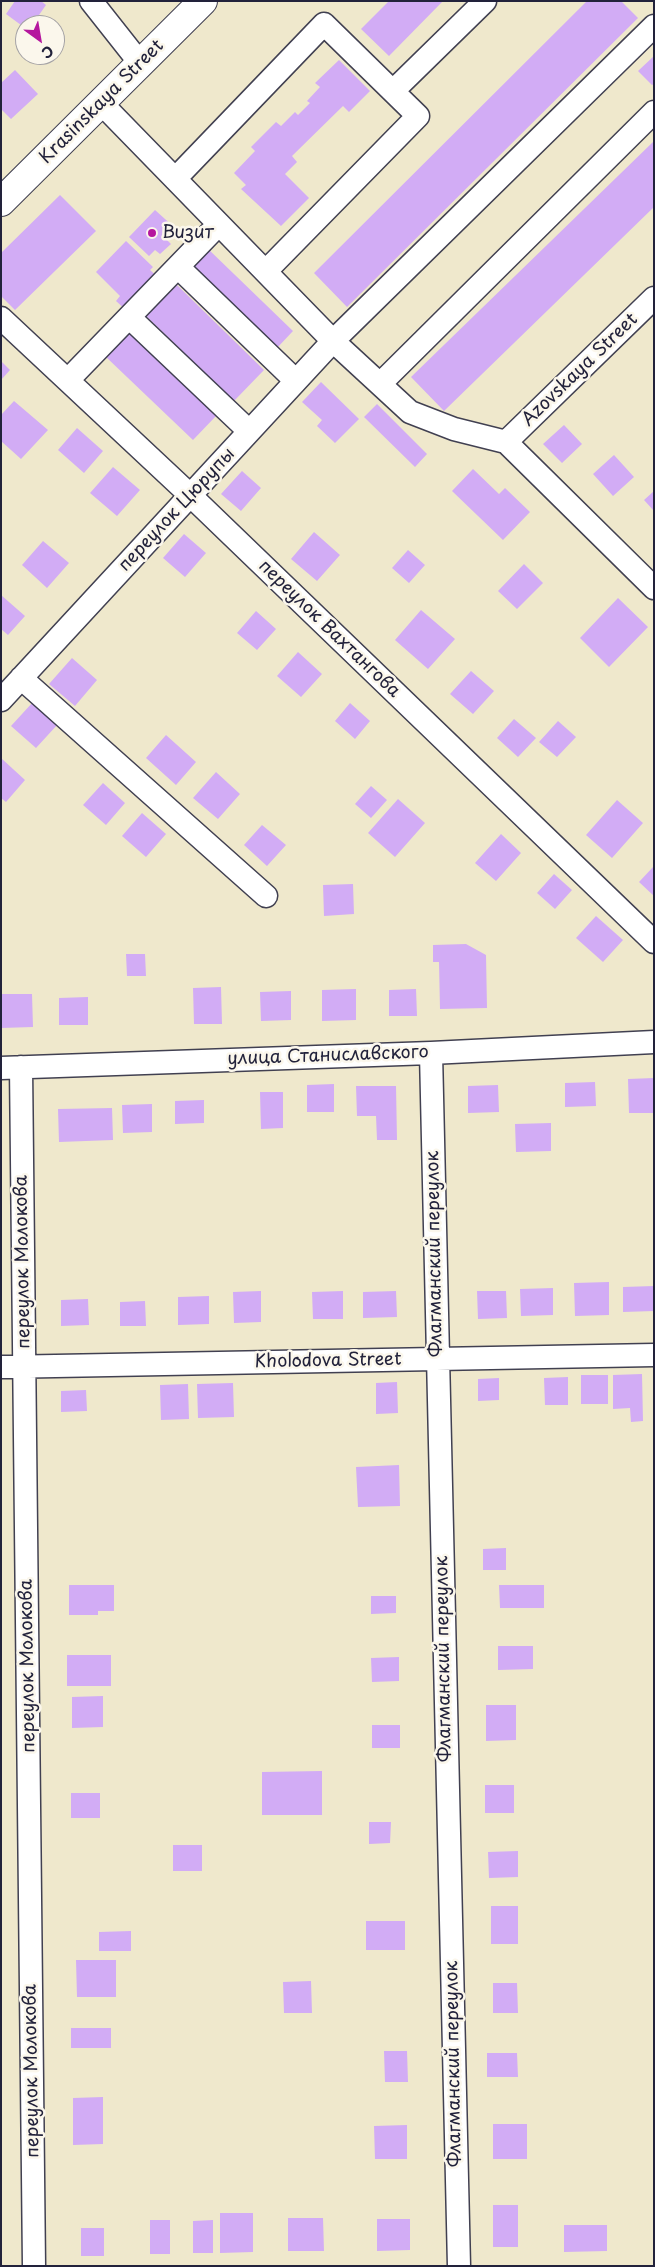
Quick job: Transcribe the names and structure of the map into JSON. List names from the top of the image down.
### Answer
{
  "streets": {
    "main road": ["Krasinskaya Street"],
    "street": [
      "Azovskaya Street",
      "переулок Цюрупы",
      "переулок Вахтангова",
      "улица Станиславского",
      "Флагманский переулок",
      "переулок Молокова",
      "Kholodova Street"
    ]
  },
  "crossings": [
    ["переулок Цюрупы", "переулок Вахтангова"],
    ["улица Станиславского", "Флагманский переулок"],
    ["улица Станиславского", "переулок Молокова"],
    ["Флагманский переулок", "Kholodova Street"],
    ["переулок Молокова", "Kholodova Street"]
  ],
  "places": ["Визит"],
  "north": "bottom right"
}
